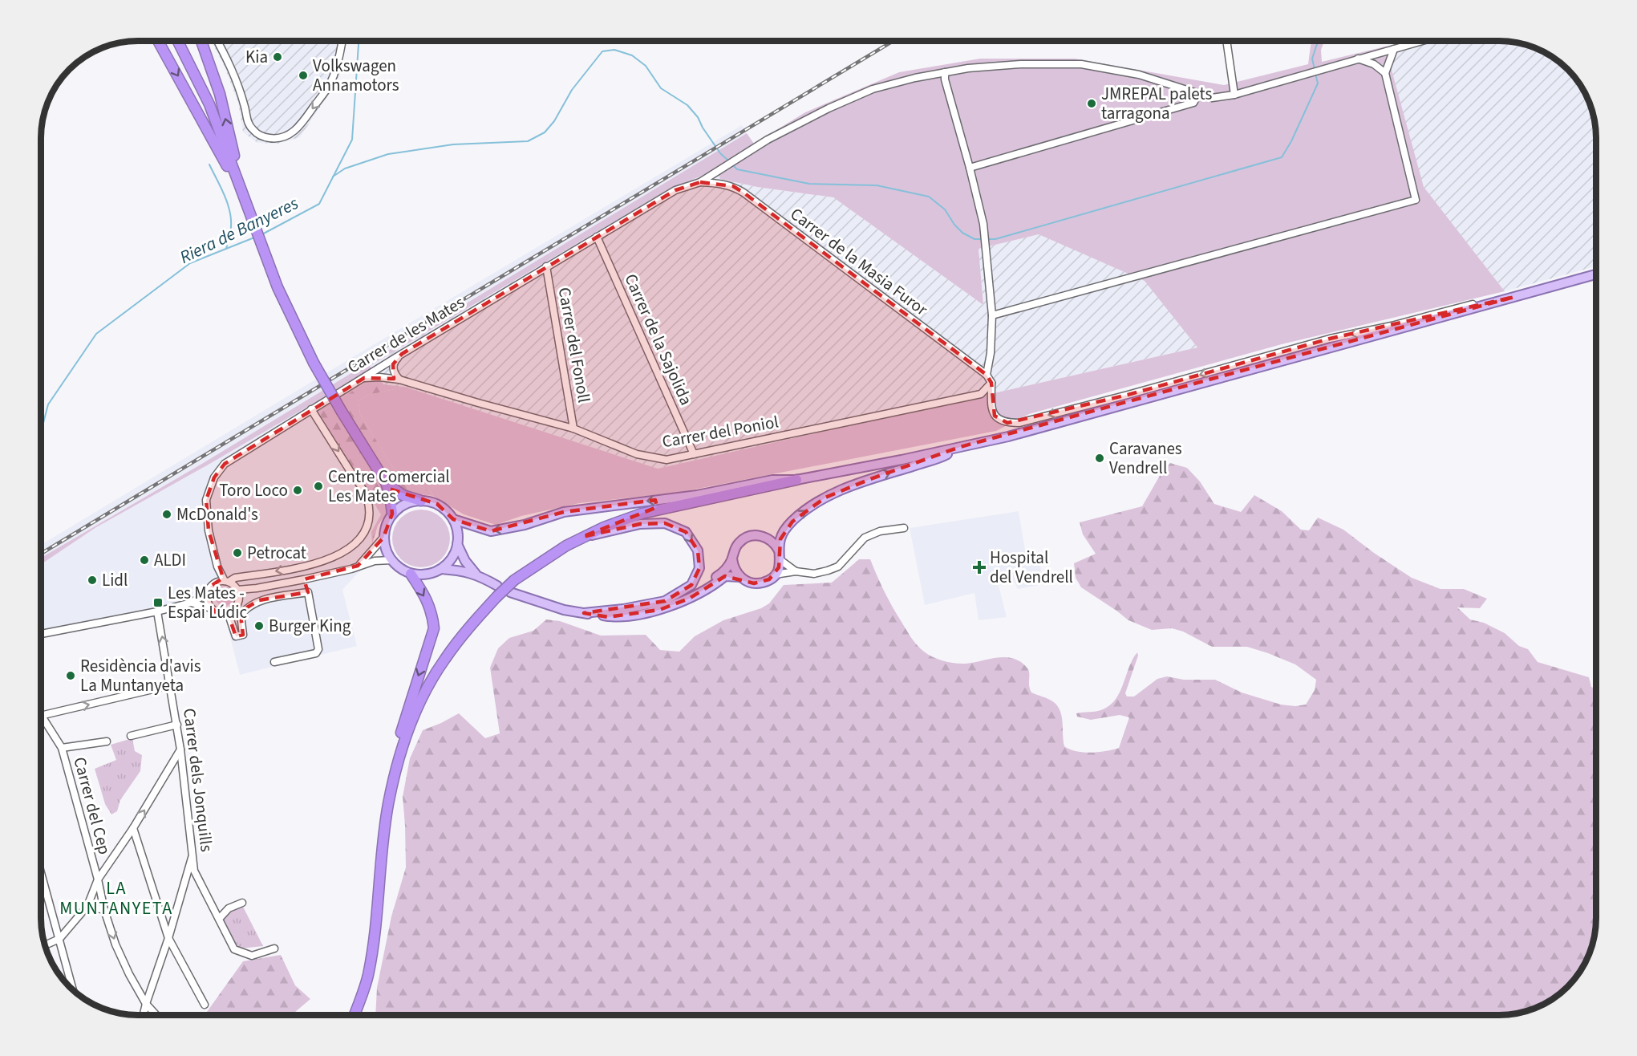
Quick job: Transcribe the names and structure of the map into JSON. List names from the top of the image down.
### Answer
{
  "streets": {
    "street": [
      "Carrer de la Masia Furor",
      "Carrer de les Mates",
      "Carrer de la Sajolida",
      "Carrer del Fonoll",
      "Carrer del Poniol",
      "Carrer dels Jonquills",
      "Carrer del Cep"
    ]
  },
  "crossings": [
    ["Carrer de la Masia Furor", "Carrer de les Mates"],
    ["Carrer de la Masia Furor", "Carrer del Poniol"],
    ["Carrer de les Mates", "Carrer de la Sajolida"],
    ["Carrer de les Mates", "Carrer del Fonoll"],
    ["Carrer de les Mates", "Carrer del Poniol"],
    ["Carrer de la Sajolida", "Carrer del Poniol"],
    ["Carrer del Fonoll", "Carrer del Poniol"]
  ],
  "districts": ["LA MUNTANYETA"],
  "water": ["Riera de Banyeres"],
  "places": {
    "other": [
      "Kia",
      "Volkswagen Annamotors",
      "JMREPAL palets tarragona",
      "Caravanes Vendrell",
      "Centre Comercial Les Mates",
      "Toro Loco",
      "McDonald's",
      "Petrocat",
      "ALDI",
      "Lidl",
      "Burger King",
      "Residència d'avis La Muntanyeta"
    ],
    "health": ["Hospital del Vendrell"],
    "transit": ["Les Mates - Espai Lúdic"]
  }
}
